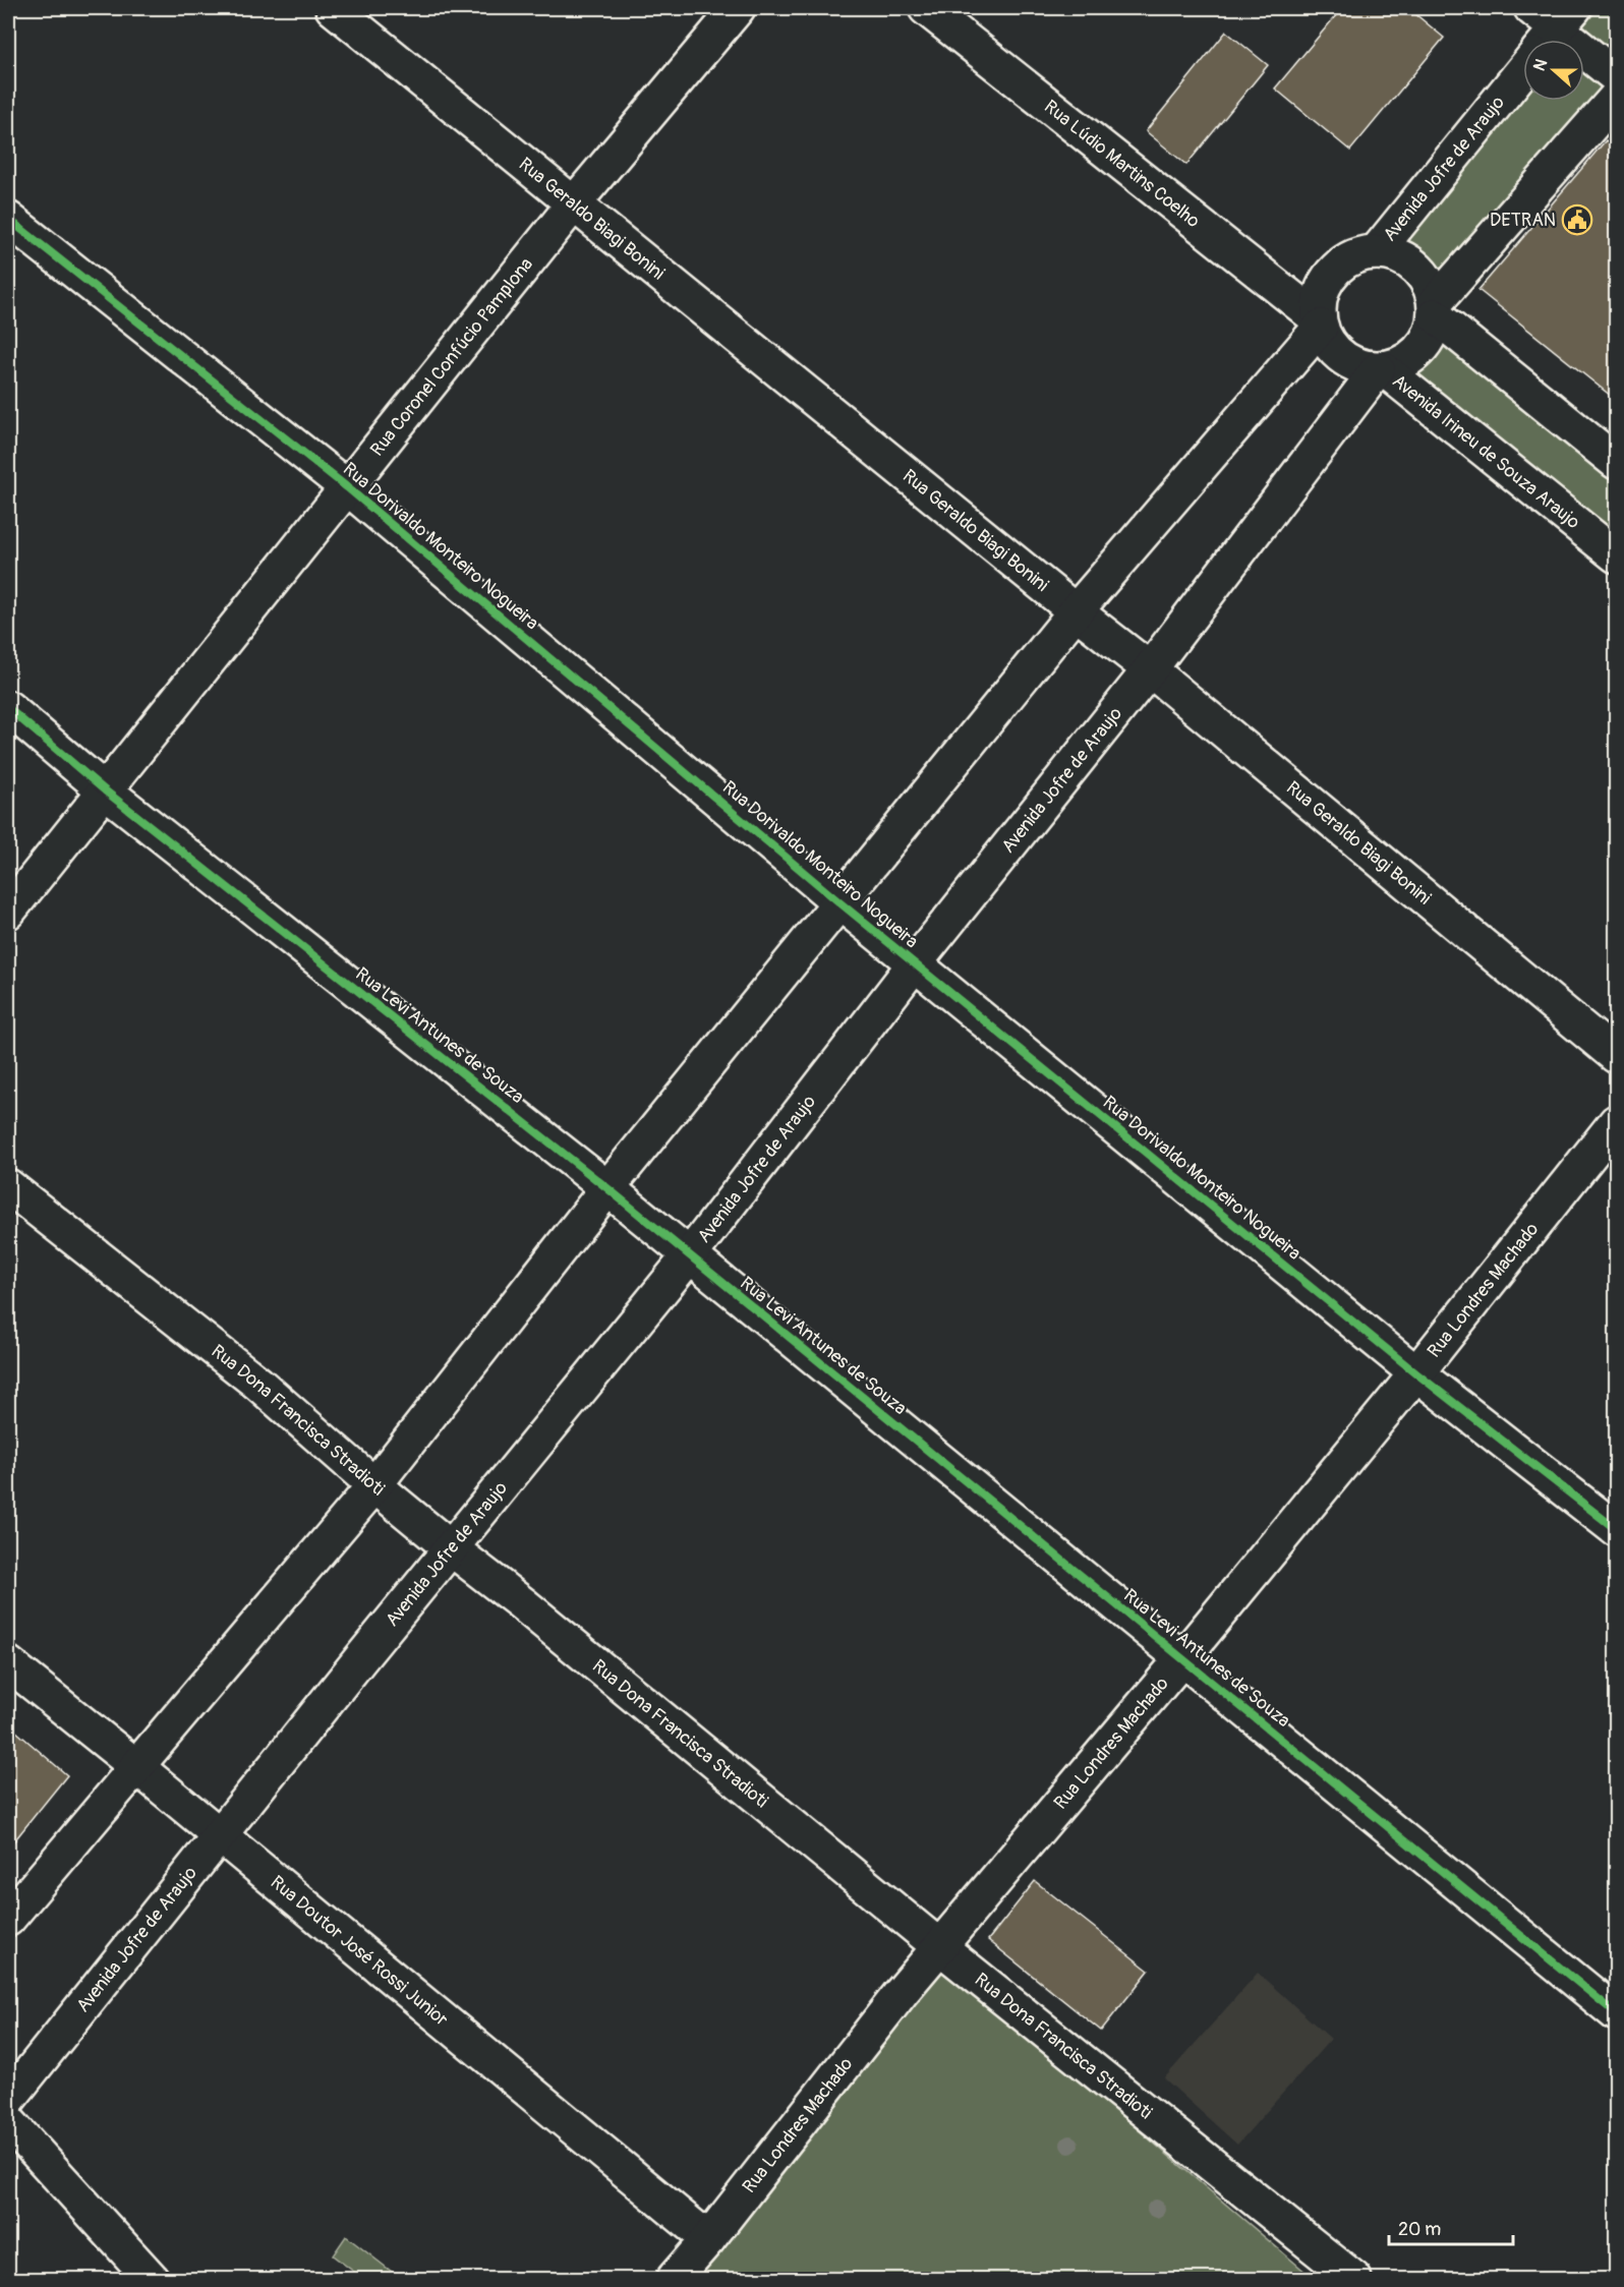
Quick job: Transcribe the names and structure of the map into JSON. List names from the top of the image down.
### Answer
{
  "streets": {
    "street": [
      "Rua Lúdio Martins Coelho",
      "Avenida Jofre de Araujo",
      "Rua Geraldo Biagi Bonini",
      "Rua Coronel Confúcio Pamplona",
      "Avenida Irineu de Souza Araujo",
      "Rua Dorivaldo Monteiro Nogueira",
      "Rua Levi Antunes de Souza",
      "Rua Londres Machado",
      "Rua Dona Francisca Stradioti",
      "Rua Doutor José Rossi Junior"
    ]
  },
  "crossings": [
    ["Rua Lúdio Martins Coelho", "Avenida Jofre de Araujo"],
    ["Rua Lúdio Martins Coelho", "Avenida Irineu de Souza Araujo"],
    ["Avenida Jofre de Araujo", "Rua Geraldo Biagi Bonini"],
    ["Avenida Jofre de Araujo", "Avenida Irineu de Souza Araujo"],
    ["Avenida Jofre de Araujo", "Rua Dorivaldo Monteiro Nogueira"],
    ["Avenida Jofre de Araujo", "Rua Levi Antunes de Souza"],
    ["Avenida Jofre de Araujo", "Rua Dona Francisca Stradioti"],
    ["Avenida Jofre de Araujo", "Rua Doutor José Rossi Junior"],
    ["Rua Geraldo Biagi Bonini", "Rua Coronel Confúcio Pamplona"],
    ["Rua Coronel Confúcio Pamplona", "Rua Dorivaldo Monteiro Nogueira"],
    ["Rua Coronel Confúcio Pamplona", "Rua Levi Antunes de Souza"],
    ["Rua Dorivaldo Monteiro Nogueira", "Rua Londres Machado"],
    ["Rua Levi Antunes de Souza", "Rua Londres Machado"],
    ["Rua Londres Machado", "Rua Dona Francisca Stradioti"],
    ["Rua Londres Machado", "Rua Doutor José Rossi Junior"]
  ],
  "places": {
    "public building": ["DETRAN"]
  },
  "scale_bar": "20 m",
  "north": "left"
}
